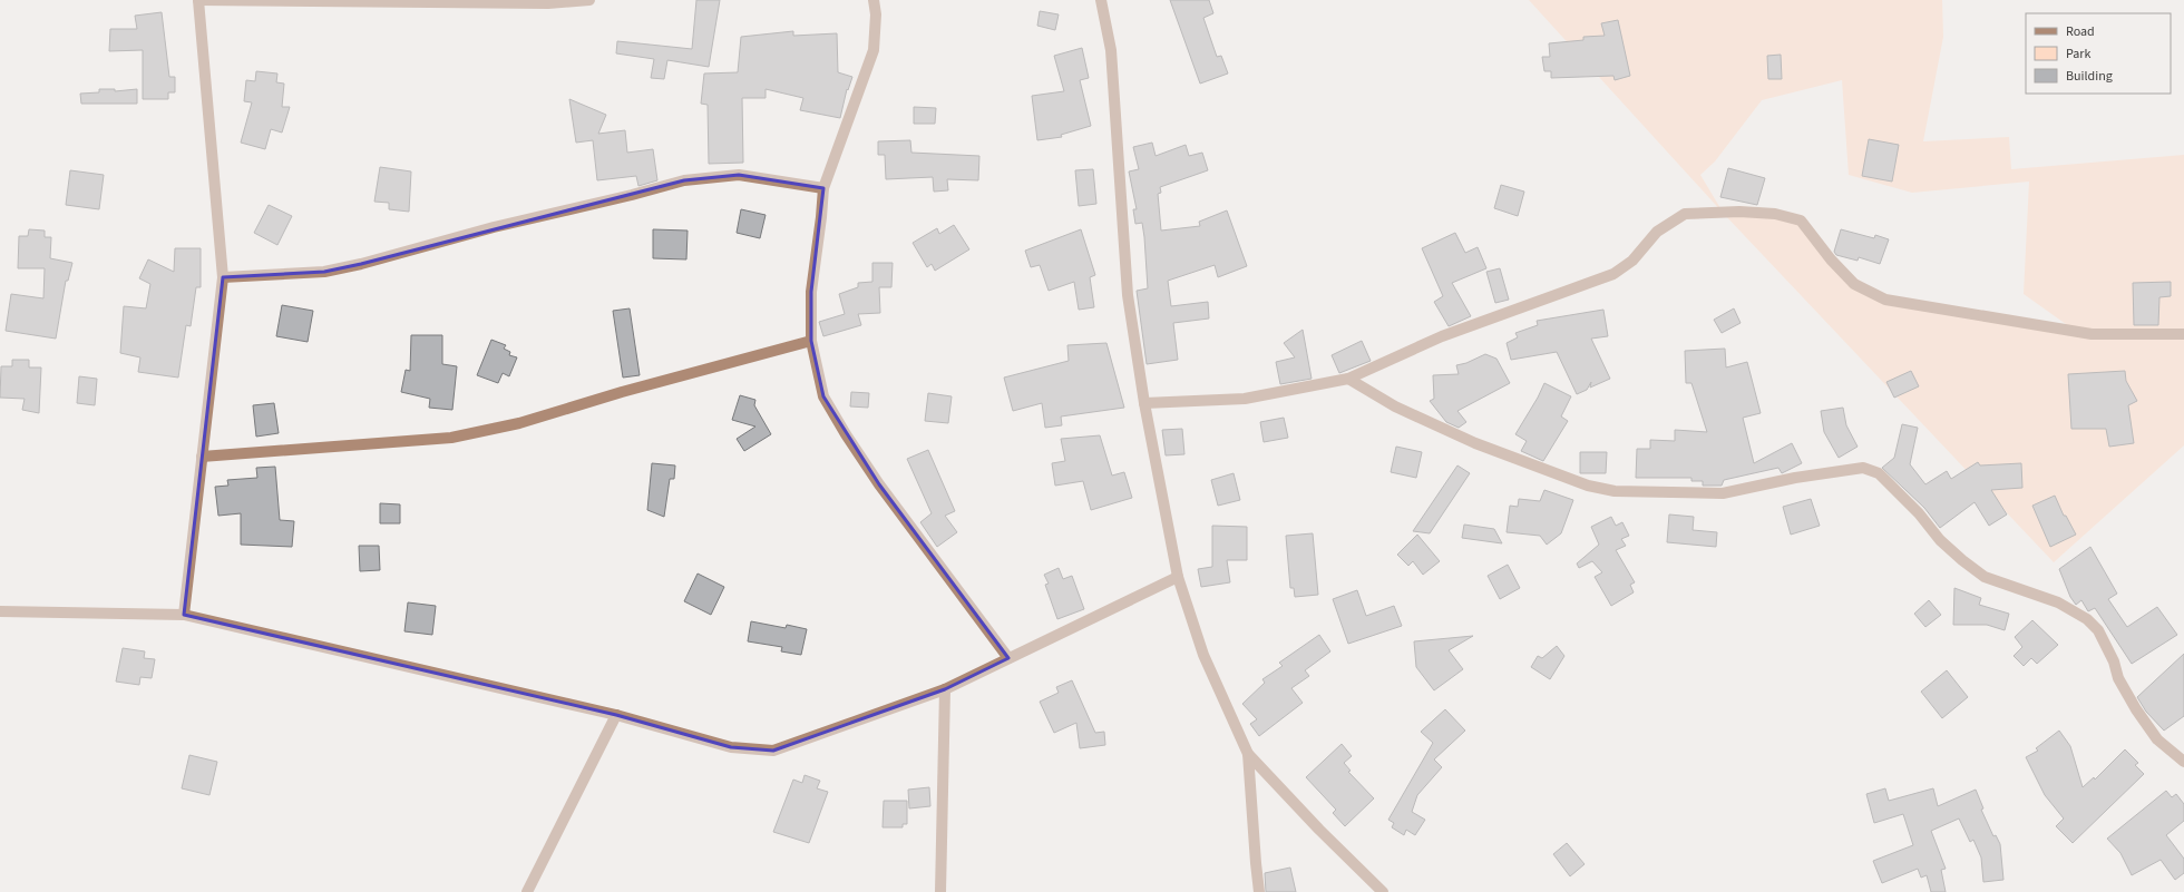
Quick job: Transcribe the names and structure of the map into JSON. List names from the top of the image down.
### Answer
{
  "legend": ["Road", "Park", "Building"]
}
